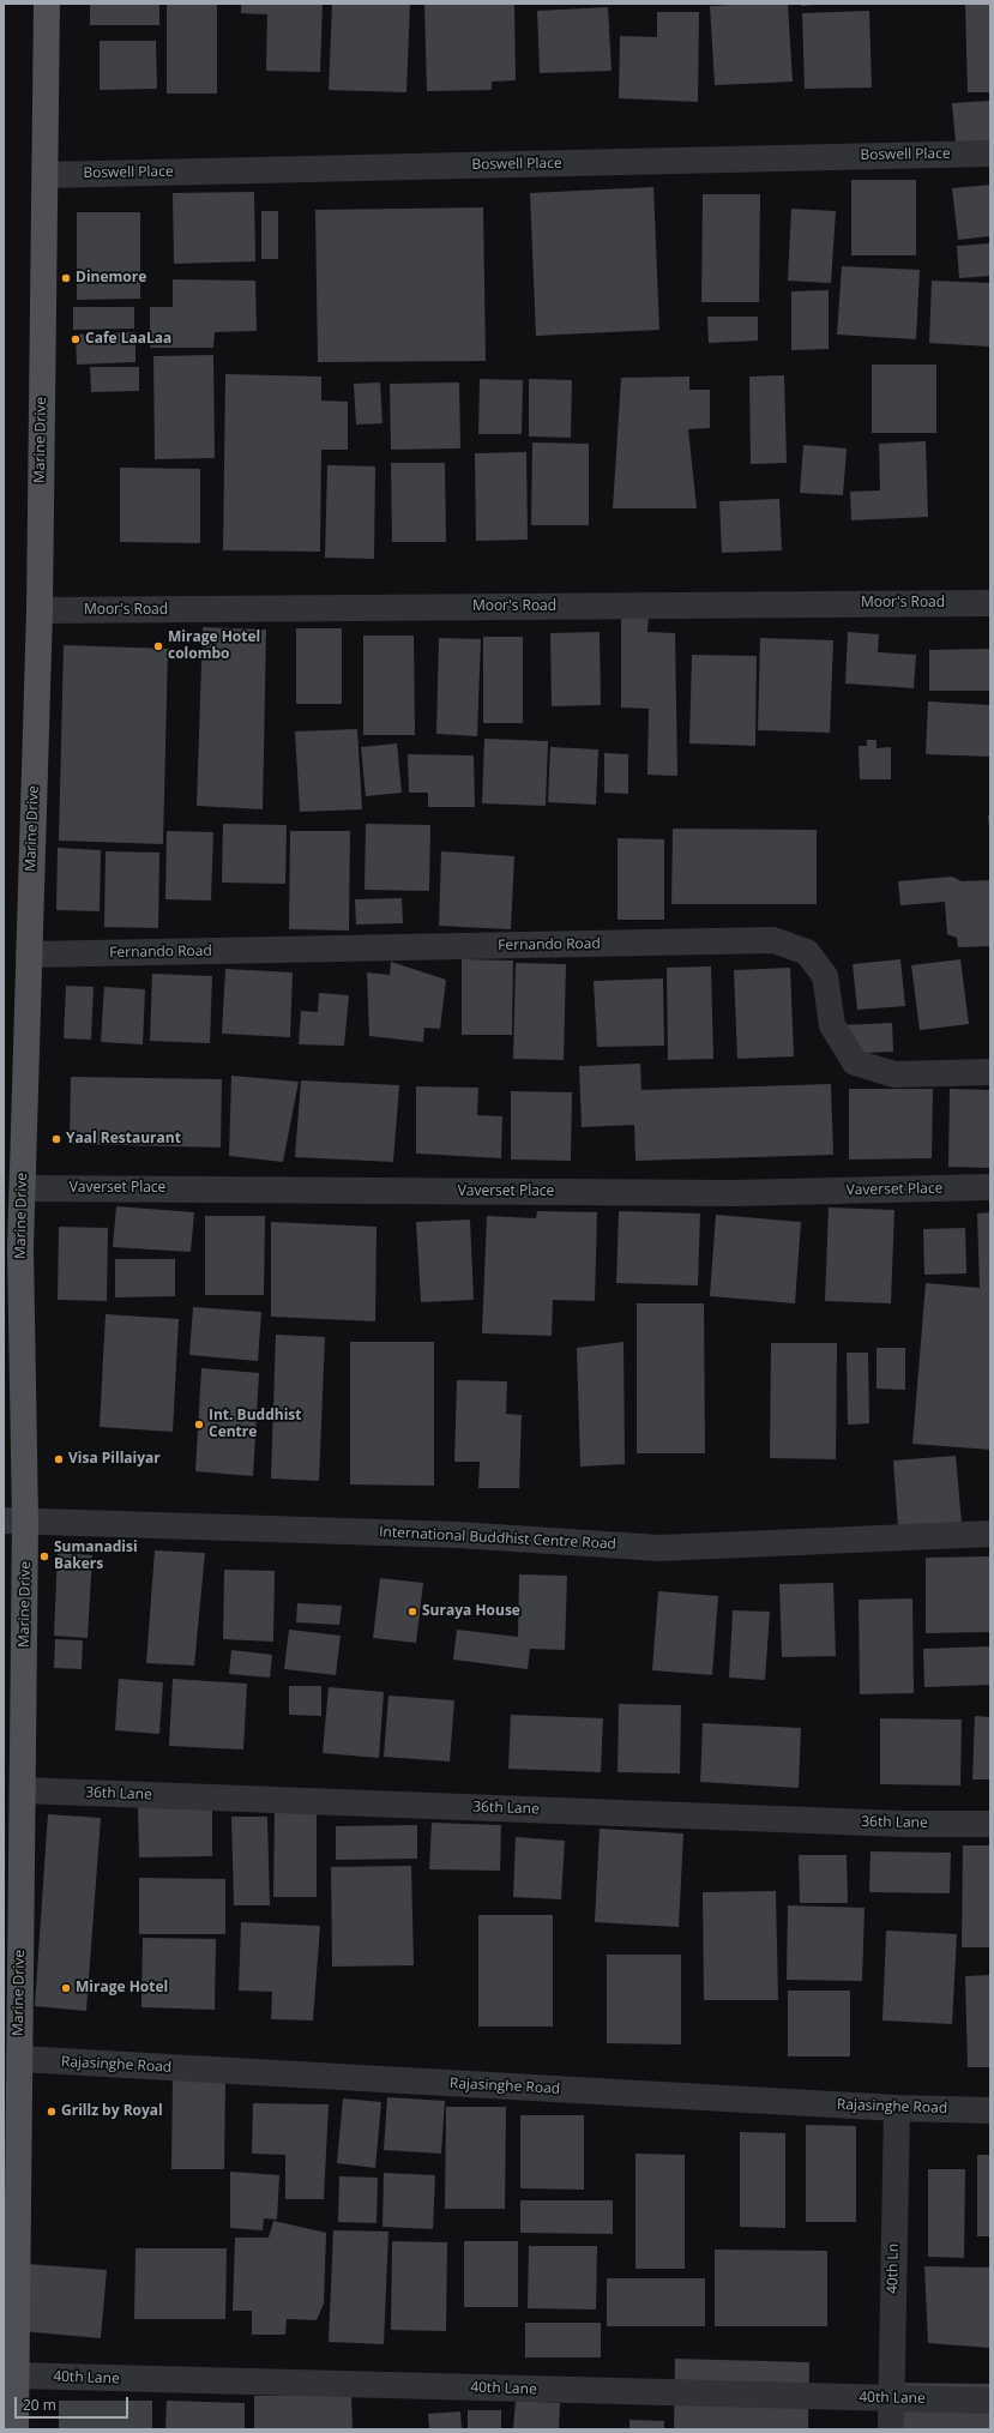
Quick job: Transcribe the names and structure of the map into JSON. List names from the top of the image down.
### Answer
{
  "streets": {
    "main road": ["Marine Drive"],
    "street": [
      "Boswell Place",
      "Moor's Road",
      "Fernando Road",
      "Vaverset Place",
      "International Buddhist Centre Road",
      "36th Lane",
      "Rajasinghe Road",
      "40th Ln",
      "40th Lane"
    ]
  },
  "crossings": [
    ["Boswell Place", "Marine Drive"],
    ["Marine Drive", "Moor's Road"],
    ["Marine Drive", "Fernando Road"],
    ["Marine Drive", "Vaverset Place"],
    ["Marine Drive", "International Buddhist Centre Road"],
    ["Marine Drive", "36th Lane"],
    ["Marine Drive", "Rajasinghe Road"],
    ["Marine Drive", "40th Lane"],
    ["Rajasinghe Road", "40th Ln"],
    ["40th Ln", "40th Lane"]
  ],
  "places": [
    "Dinemore",
    "Cafe LaaLaa",
    "Mirage Hotel colombo",
    "Yaal Restaurant",
    "Int. Buddhist Centre",
    "Visa Pillaiyar",
    "Sumanadisi Bakers",
    "Suraya House",
    "Mirage Hotel",
    "Grillz by Royal"
  ],
  "scale_bar": "20 m"
}
